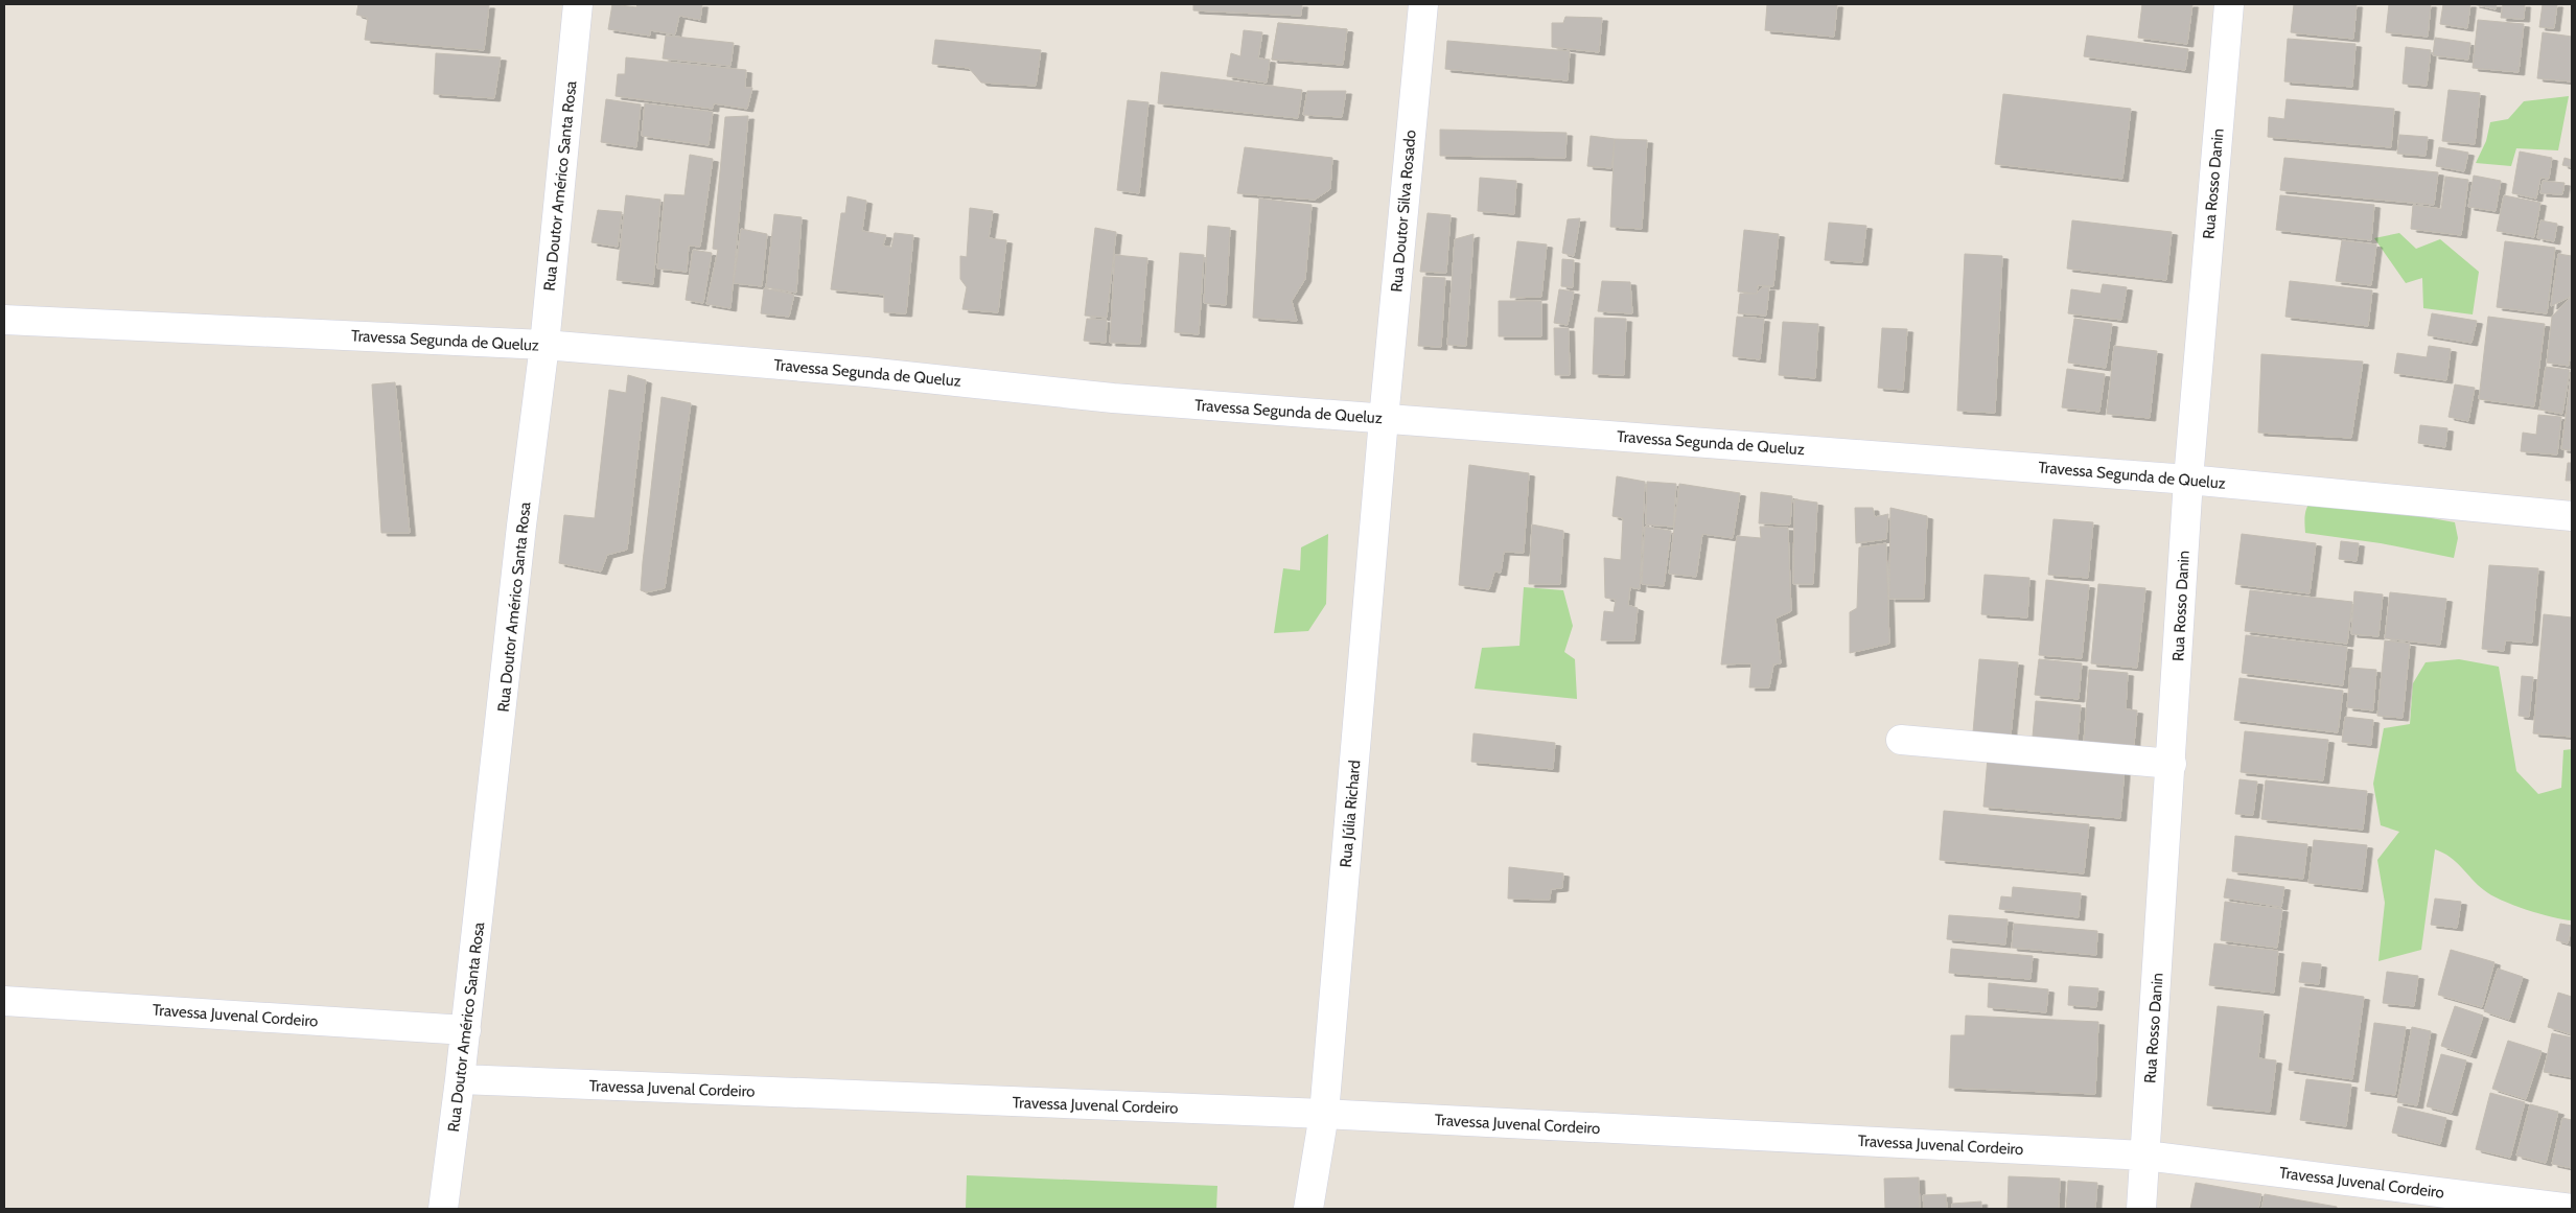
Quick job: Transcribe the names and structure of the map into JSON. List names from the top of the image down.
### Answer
{
  "streets": {
    "street": [
      "Rua Rosso Danin",
      "Rua Doutor Américo Santa Rosa",
      "Rua Doutor Silva Rosado",
      "Travessa Segunda de Queluz",
      "Rua Júlia Richard",
      "Travessa Juvenal Cordeiro"
    ]
  },
  "crossings": [
    ["Rua Rosso Danin", "Travessa Segunda de Queluz"],
    ["Rua Rosso Danin", "Travessa Juvenal Cordeiro"],
    ["Rua Doutor Américo Santa Rosa", "Travessa Segunda de Queluz"],
    ["Rua Doutor Américo Santa Rosa", "Travessa Juvenal Cordeiro"],
    ["Rua Doutor Silva Rosado", "Travessa Segunda de Queluz"],
    ["Rua Doutor Silva Rosado", "Rua Júlia Richard"],
    ["Travessa Segunda de Queluz", "Rua Júlia Richard"],
    ["Rua Júlia Richard", "Travessa Juvenal Cordeiro"]
  ]
}
